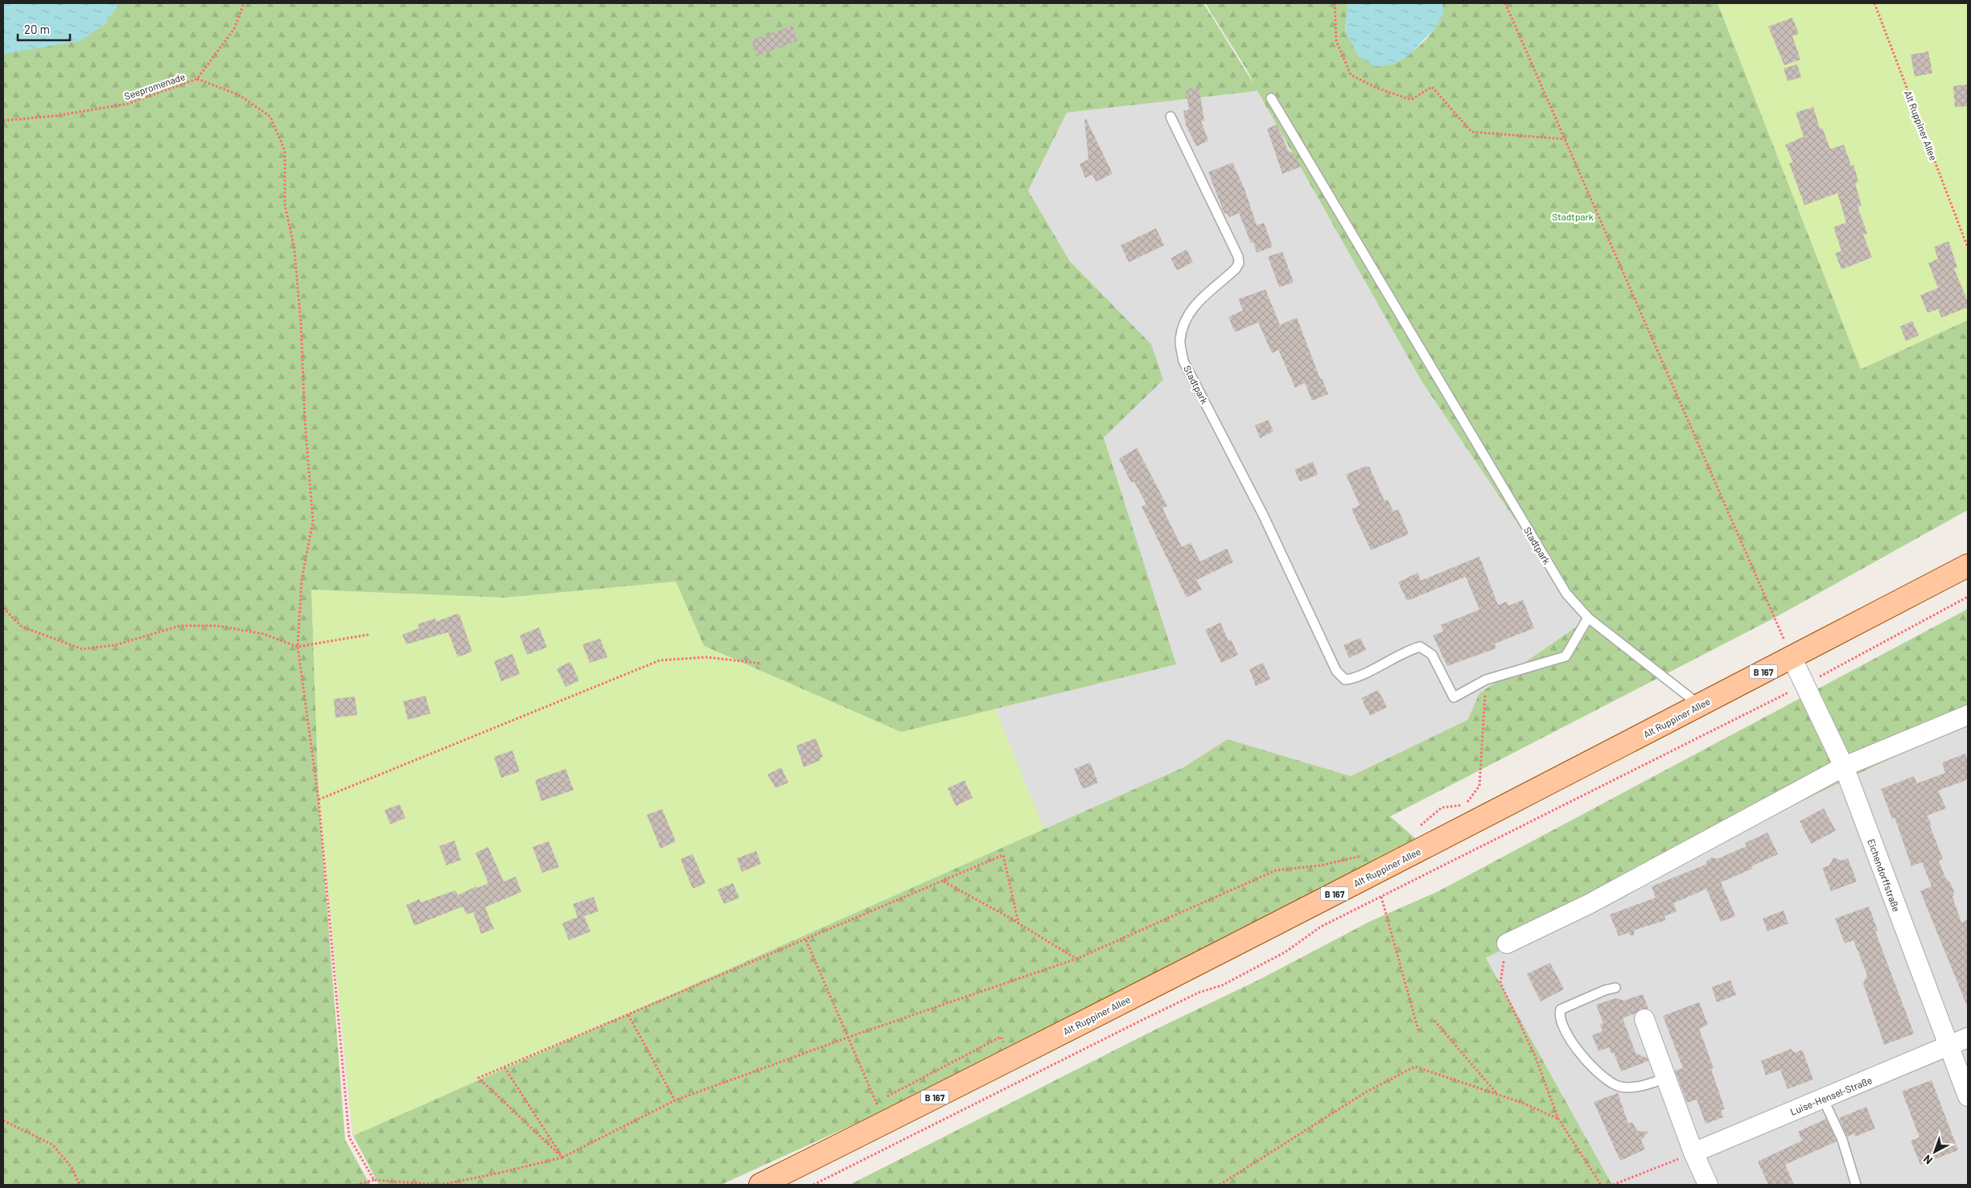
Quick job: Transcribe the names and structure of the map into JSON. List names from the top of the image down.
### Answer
{
  "streets": {
    "main road": ["Alt Ruppiner Allee", "B 167"],
    "street": ["Eichendorffstraße", "Luise-Hensel-Straße"],
    "lane": ["Stadtpark"],
    "path": ["Seepromenade"]
  },
  "crossings": [
    ["Alt Ruppiner Allee", "Stadtpark"],
    ["Alt Ruppiner Allee", "Eichendorffstraße"],
    ["Eichendorffstraße", "Luise-Hensel-Straße"]
  ],
  "parks": ["Stadtpark"],
  "scale_bar": "20 m",
  "north": "bottom left"
}
